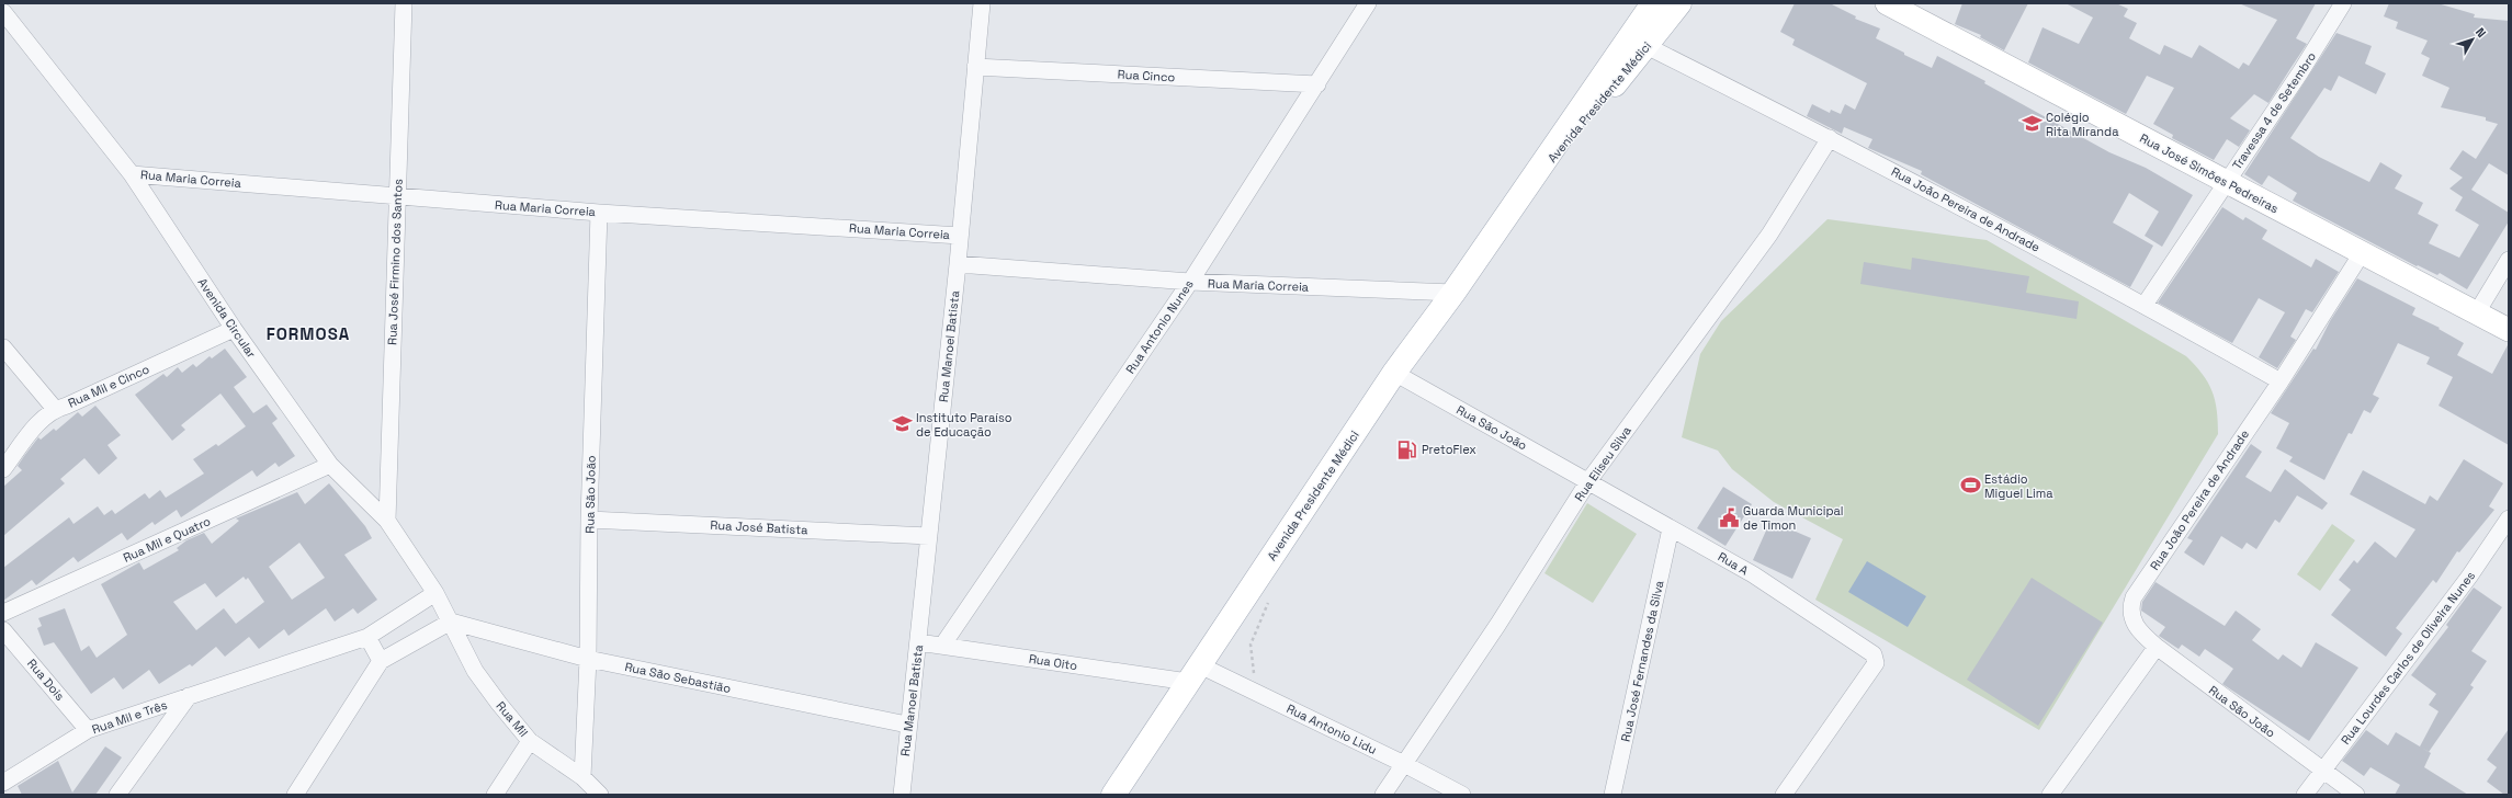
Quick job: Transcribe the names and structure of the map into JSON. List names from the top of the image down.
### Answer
{
  "streets": {
    "main road": ["Avenida Presidente Médici", "Rua José Simões Pedreiras"],
    "street": [
      "Rua Cinco",
      "Travessa 4 de Setembro",
      "Rua Maria Correia",
      "Rua João Pereira de Andrade",
      "Rua José Firmino dos Santos",
      "Avenida Circular",
      "Rua Antonio Nunes",
      "Rua Manoel Batista",
      "Rua Mil e Cinco",
      "Rua São João",
      "Rua Eliseu Silva",
      "Rua José Batista",
      "Rua Mil e Quatro",
      "Rua A",
      "Rua Lourdes Carlos de Oliveira Nunes",
      "Rua José Fernandes da Silva",
      "Rua Oito",
      "Rua São Sebastião",
      "Rua Dois",
      "Rua Mil e Três",
      "Rua Mil",
      "Rua Antonio Lidu"
    ]
  },
  "crossings": [
    ["Rua Cinco", "Rua Antonio Nunes"],
    ["Rua Cinco", "Rua Manoel Batista"],
    ["Avenida Presidente Médici", "Rua Maria Correia"],
    ["Avenida Presidente Médici", "Rua João Pereira de Andrade"],
    ["Avenida Presidente Médici", "Rua São João"],
    ["Avenida Presidente Médici", "Rua Oito"],
    ["Avenida Presidente Médici", "Rua Antonio Lidu"],
    ["Travessa 4 de Setembro", "Rua José Simões Pedreiras"],
    ["Travessa 4 de Setembro", "Rua João Pereira de Andrade"],
    ["Rua José Simões Pedreiras", "Rua João Pereira de Andrade"],
    ["Rua Maria Correia", "Rua José Firmino dos Santos"],
    ["Rua Maria Correia", "Avenida Circular"],
    ["Rua Maria Correia", "Rua Antonio Nunes"],
    ["Rua Maria Correia", "Rua Manoel Batista"],
    ["Rua Maria Correia", "Rua São João"],
    ["Rua João Pereira de Andrade", "Rua São João"],
    ["Rua João Pereira de Andrade", "Rua Eliseu Silva"],
    ["Rua José Firmino dos Santos", "Avenida Circular"],
    ["Avenida Circular", "Rua Mil e Cinco"],
    ["Avenida Circular", "Rua Mil e Quatro"],
    ["Avenida Circular", "Rua São Sebastião"],
    ["Avenida Circular", "Rua Mil e Três"],
    ["Avenida Circular", "Rua Mil"],
    ["Rua Antonio Nunes", "Rua Oito"],
    ["Rua Manoel Batista", "Rua José Batista"],
    ["Rua Manoel Batista", "Rua Oito"],
    ["Rua Manoel Batista", "Rua São Sebastião"],
    ["Rua São João", "Rua Eliseu Silva"],
    ["Rua São João", "Rua José Batista"],
    ["Rua São João", "Rua A"],
    ["Rua São João", "Rua Lourdes Carlos de Oliveira Nunes"],
    ["Rua São João", "Rua São Sebastião"],
    ["Rua São João", "Rua Mil"],
    ["Rua Eliseu Silva", "Rua A"],
    ["Rua Eliseu Silva", "Rua Antonio Lidu"],
    ["Rua A", "Rua José Fernandes da Silva"],
    ["Rua Oito", "Rua Antonio Lidu"],
    ["Rua São Sebastião", "Rua Mil"],
    ["Rua Dois", "Rua Mil e Três"]
  ],
  "districts": ["FORMOSA"],
  "places": {
    "school or university": ["Colégio Rita Miranda", "Instituto Paraíso de Educação"],
    "fuel station": ["PretoFlex"],
    "sports": ["Estádio Miguel Lima"],
    "public building": ["Guarda Municipal de Timon"]
  },
  "north": "top right"
}
